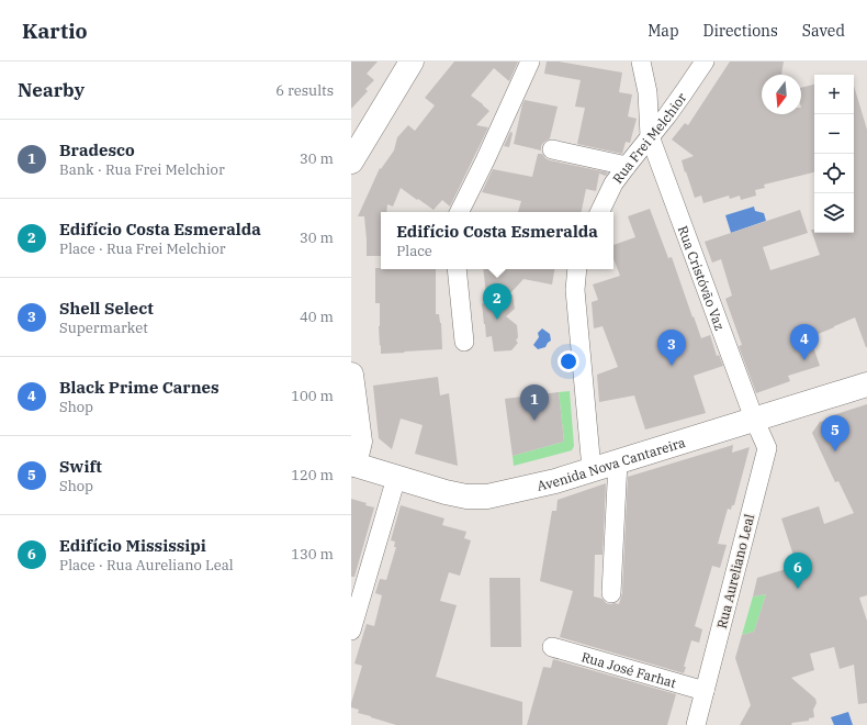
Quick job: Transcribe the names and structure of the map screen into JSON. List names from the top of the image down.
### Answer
{
  "streets": {
    "main road": ["Avenida Nova Cantareira"],
    "street": [
      "Rua Frei Melchior",
      "Rua Cristóvão Vaz",
      "Rua Aureliano Leal",
      "Rua José Farhat"
    ]
  },
  "crossings": [
    ["Rua Frei Melchior", "Rua Cristóvão Vaz"],
    ["Rua Cristóvão Vaz", "Avenida Nova Cantareira"],
    ["Rua Cristóvão Vaz", "Rua Aureliano Leal"],
    ["Avenida Nova Cantareira", "Rua Aureliano Leal"],
    ["Rua Aureliano Leal", "Rua José Farhat"]
  ],
  "north": "bottom",
  "page": {
    "header": "Kartio",
    "nav": ["Map", "Directions", "Saved"],
    "heading": ["Nearby", "6 results"],
    "map_buttons": ["+", "−"],
    "list": [
      {
        "mark": "1",
        "name": "Bradesco",
        "note": "Bank · Rua Frei Melchior",
        "value": "30 m"
      },
      {
        "mark": "2",
        "name": "Edifício Costa Esmeralda",
        "note": "Place · Rua Frei Melchior",
        "value": "30 m"
      },
      {
        "mark": "3",
        "name": "Shell Select",
        "note": "Supermarket",
        "value": "40 m"
      },
      {
        "mark": "4",
        "name": "Black Prime Carnes",
        "note": "Shop",
        "value": "100 m"
      },
      {
        "mark": "5",
        "name": "Swift",
        "note": "Shop",
        "value": "120 m"
      },
      {
        "mark": "6",
        "name": "Edifício Mississipi",
        "note": "Place · Rua Aureliano Leal",
        "value": "130 m"
      }
    ],
    "popup": ["Edifício Costa Esmeralda", "Place"],
    "pins": [
      "2",
      "4",
      "3",
      "1",
      "5",
      "6"
    ]
  }
}
